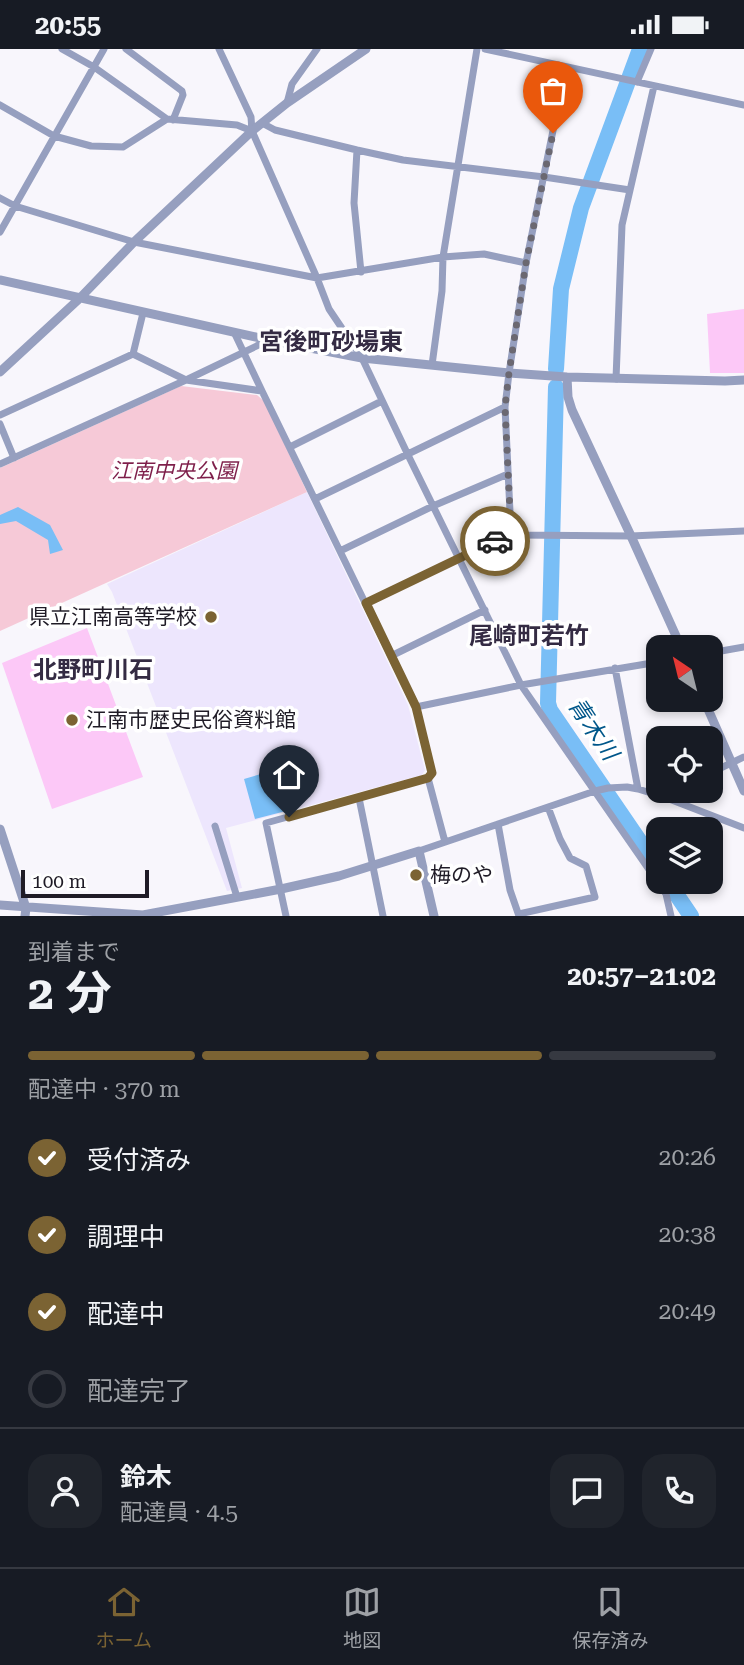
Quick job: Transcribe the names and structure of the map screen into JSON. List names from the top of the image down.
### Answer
{
  "districts": ["宮後町砂場東", "尾崎町若竹", "北野町川石"],
  "water": ["青木川"],
  "parks": ["江南中央公園"],
  "places": ["県立江南高等学校", "江南市歴史民俗資料館", "梅のや"],
  "scale_bar": "100 m",
  "north": "top left",
  "page": {
    "status": "20:55",
    "scale": "100 m",
    "heading": ["2 分", "到着まで", "20:57–21:02"],
    "panel": ["鈴木", "配達員 · 4.5"],
    "bar": "配達中 · 370 m",
    "list": [
      ["受付済み", "20:26"],
      ["調理中", "20:38"],
      ["配達中", "20:49"],
      "配達完了"
    ],
    "tabs": ["ホーム", "地図", "保存済み"]
  }
}
